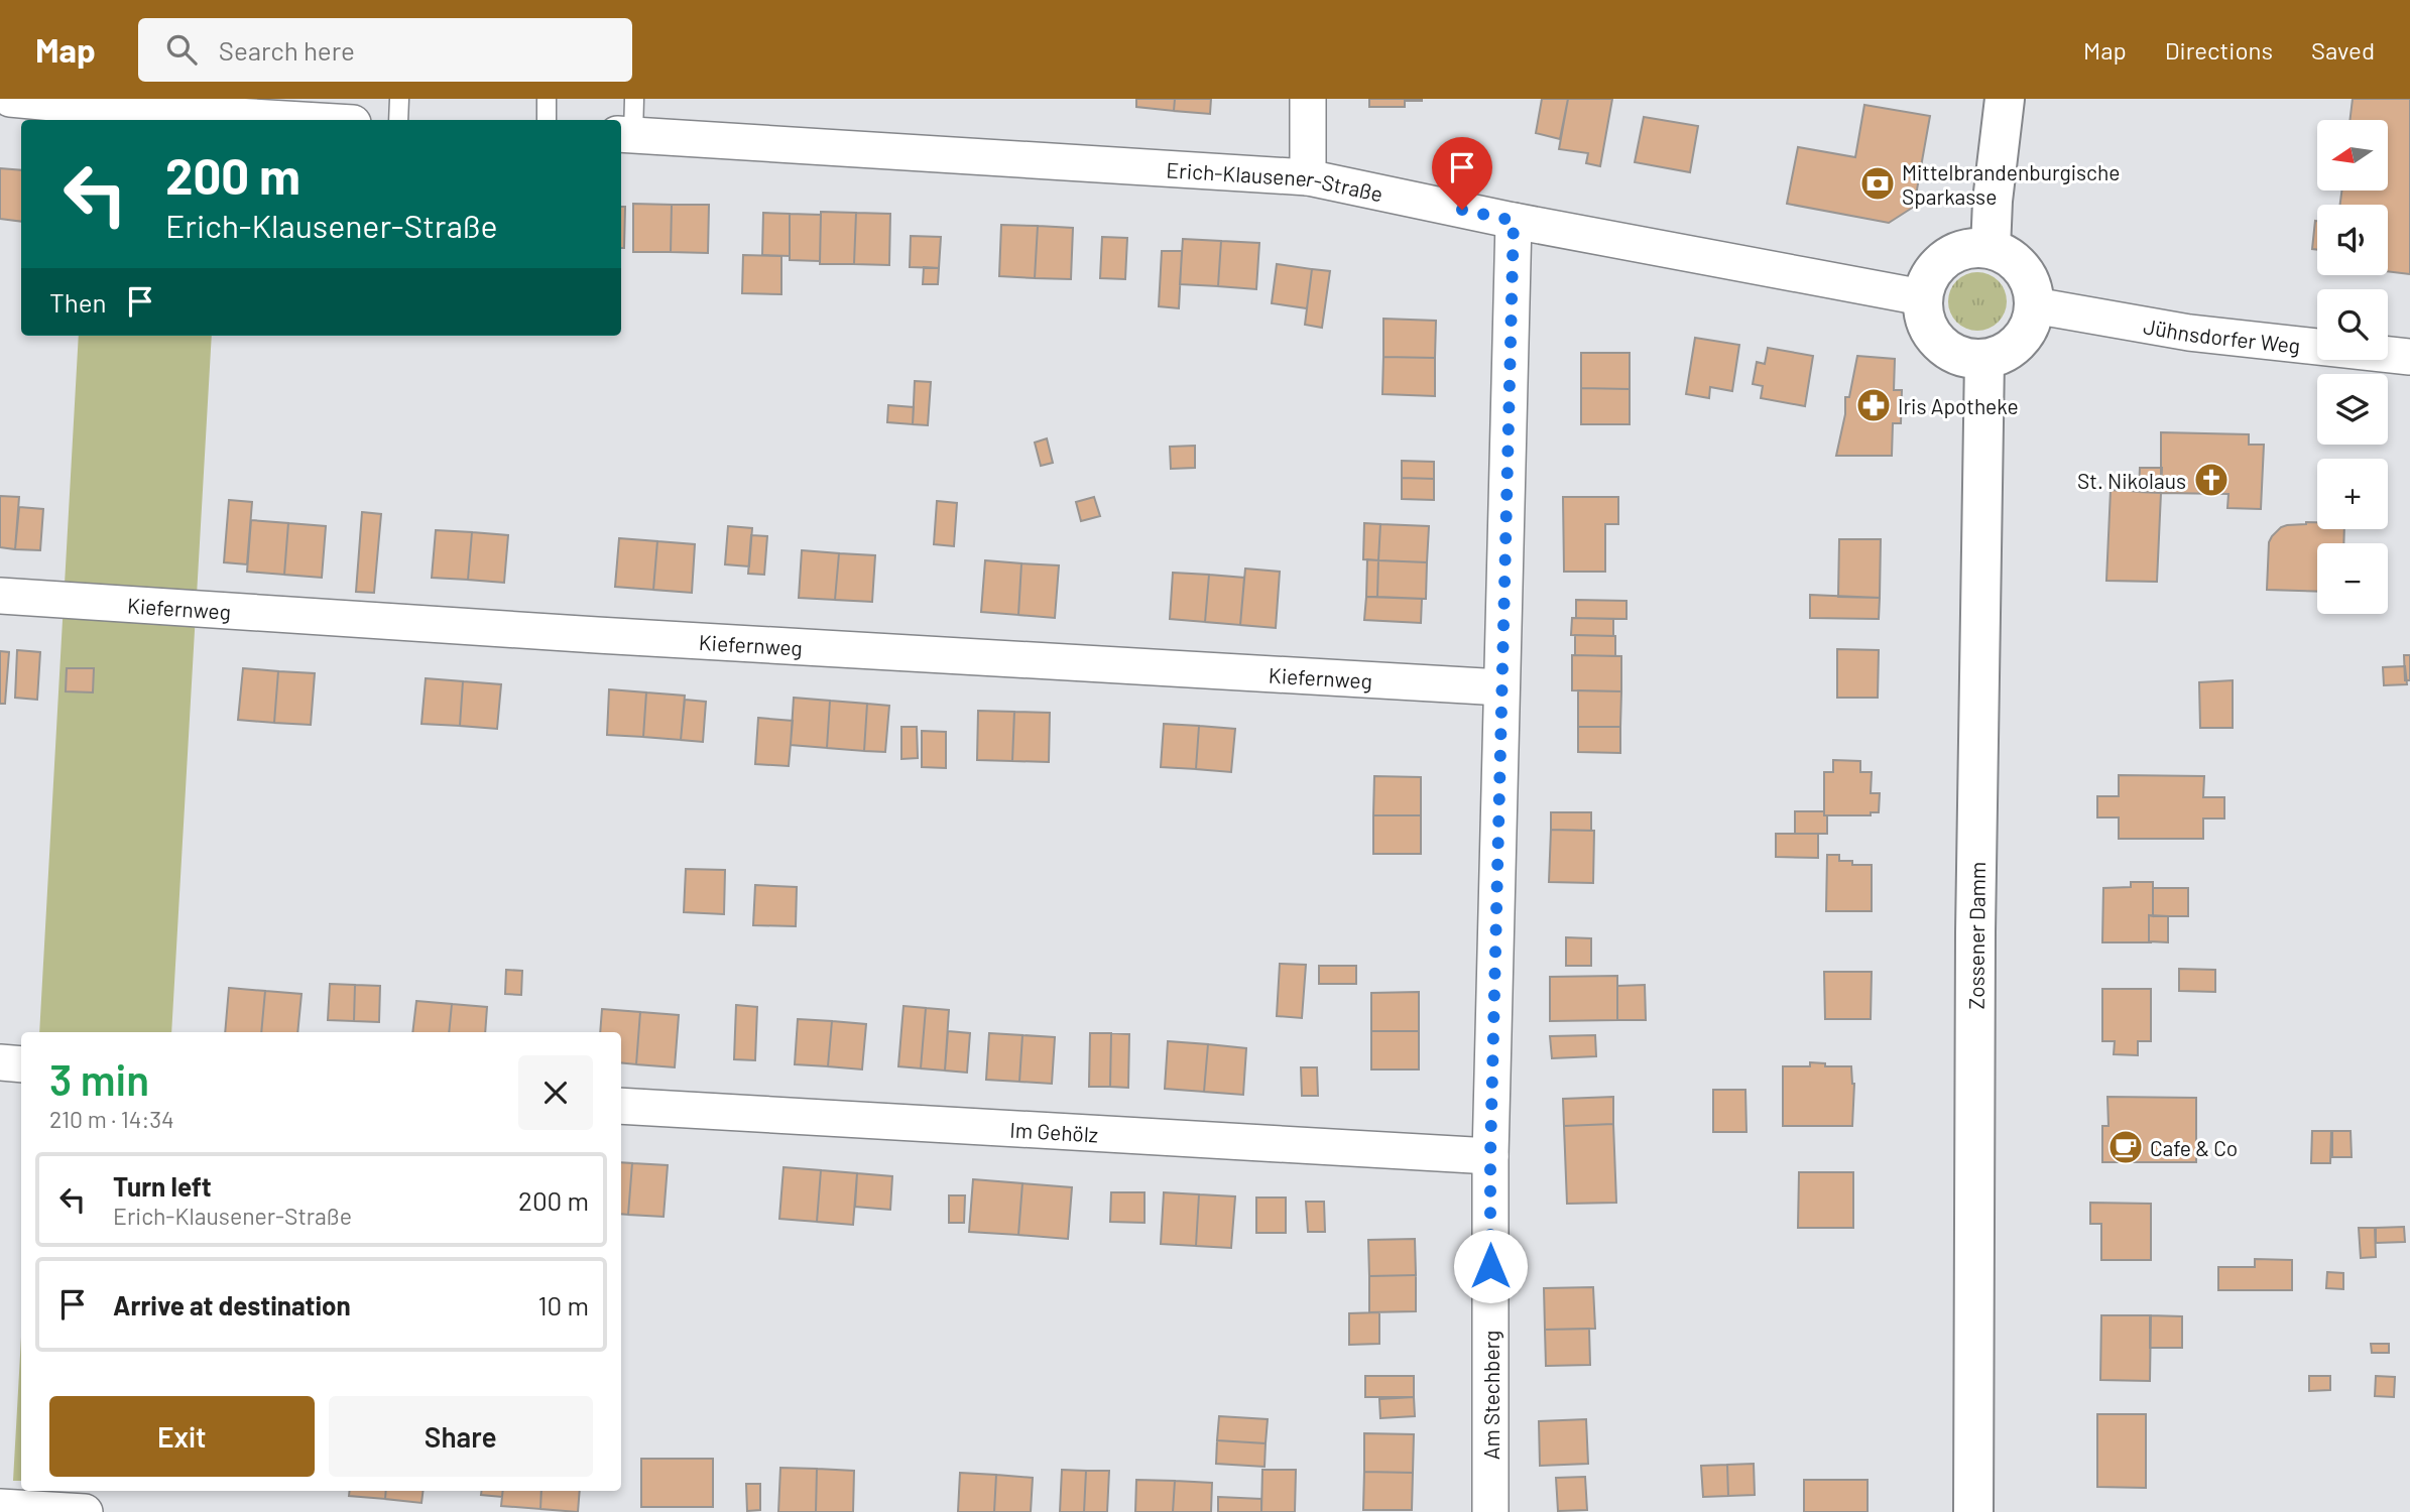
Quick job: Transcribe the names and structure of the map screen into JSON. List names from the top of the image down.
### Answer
{
  "streets": {
    "main road": ["Zossener Damm"],
    "street": [
      "Erich-Klausener-Straße",
      "Jühnsdorfer Weg",
      "Kiefernweg",
      "Im Gehölz",
      "Am Stechberg"
    ]
  },
  "crossings": [
    ["Erich-Klausener-Straße", "Jühnsdorfer Weg"],
    ["Erich-Klausener-Straße", "Zossener Damm"],
    ["Erich-Klausener-Straße", "Am Stechberg"],
    ["Jühnsdorfer Weg", "Zossener Damm"],
    ["Kiefernweg", "Am Stechberg"],
    ["Im Gehölz", "Am Stechberg"]
  ],
  "places": {
    "bank": ["Mittelbrandenburgische Sparkasse"],
    "pharmacy": ["Iris Apotheke"],
    "church": ["St. Nikolaus"],
    "cafe": ["Cafe & Co"]
  },
  "north": "left",
  "page": {
    "header": "Map",
    "search": "Search here",
    "nav": ["Map", "Directions", "Saved"],
    "map_buttons": ["+", "−"],
    "turn": ["200 m", "Erich-Klausener-Straße"],
    "then": "Then",
    "heading": ["3 min", "210 m · 14:34"],
    "list": [
      {
        "name": "Turn left",
        "note": "Erich-Klausener-Straße",
        "value": "200 m"
      },
      {
        "name": "Arrive at destination",
        "value": "10 m"
      }
    ],
    "buttons": ["Exit", "Share"]
  }
}
